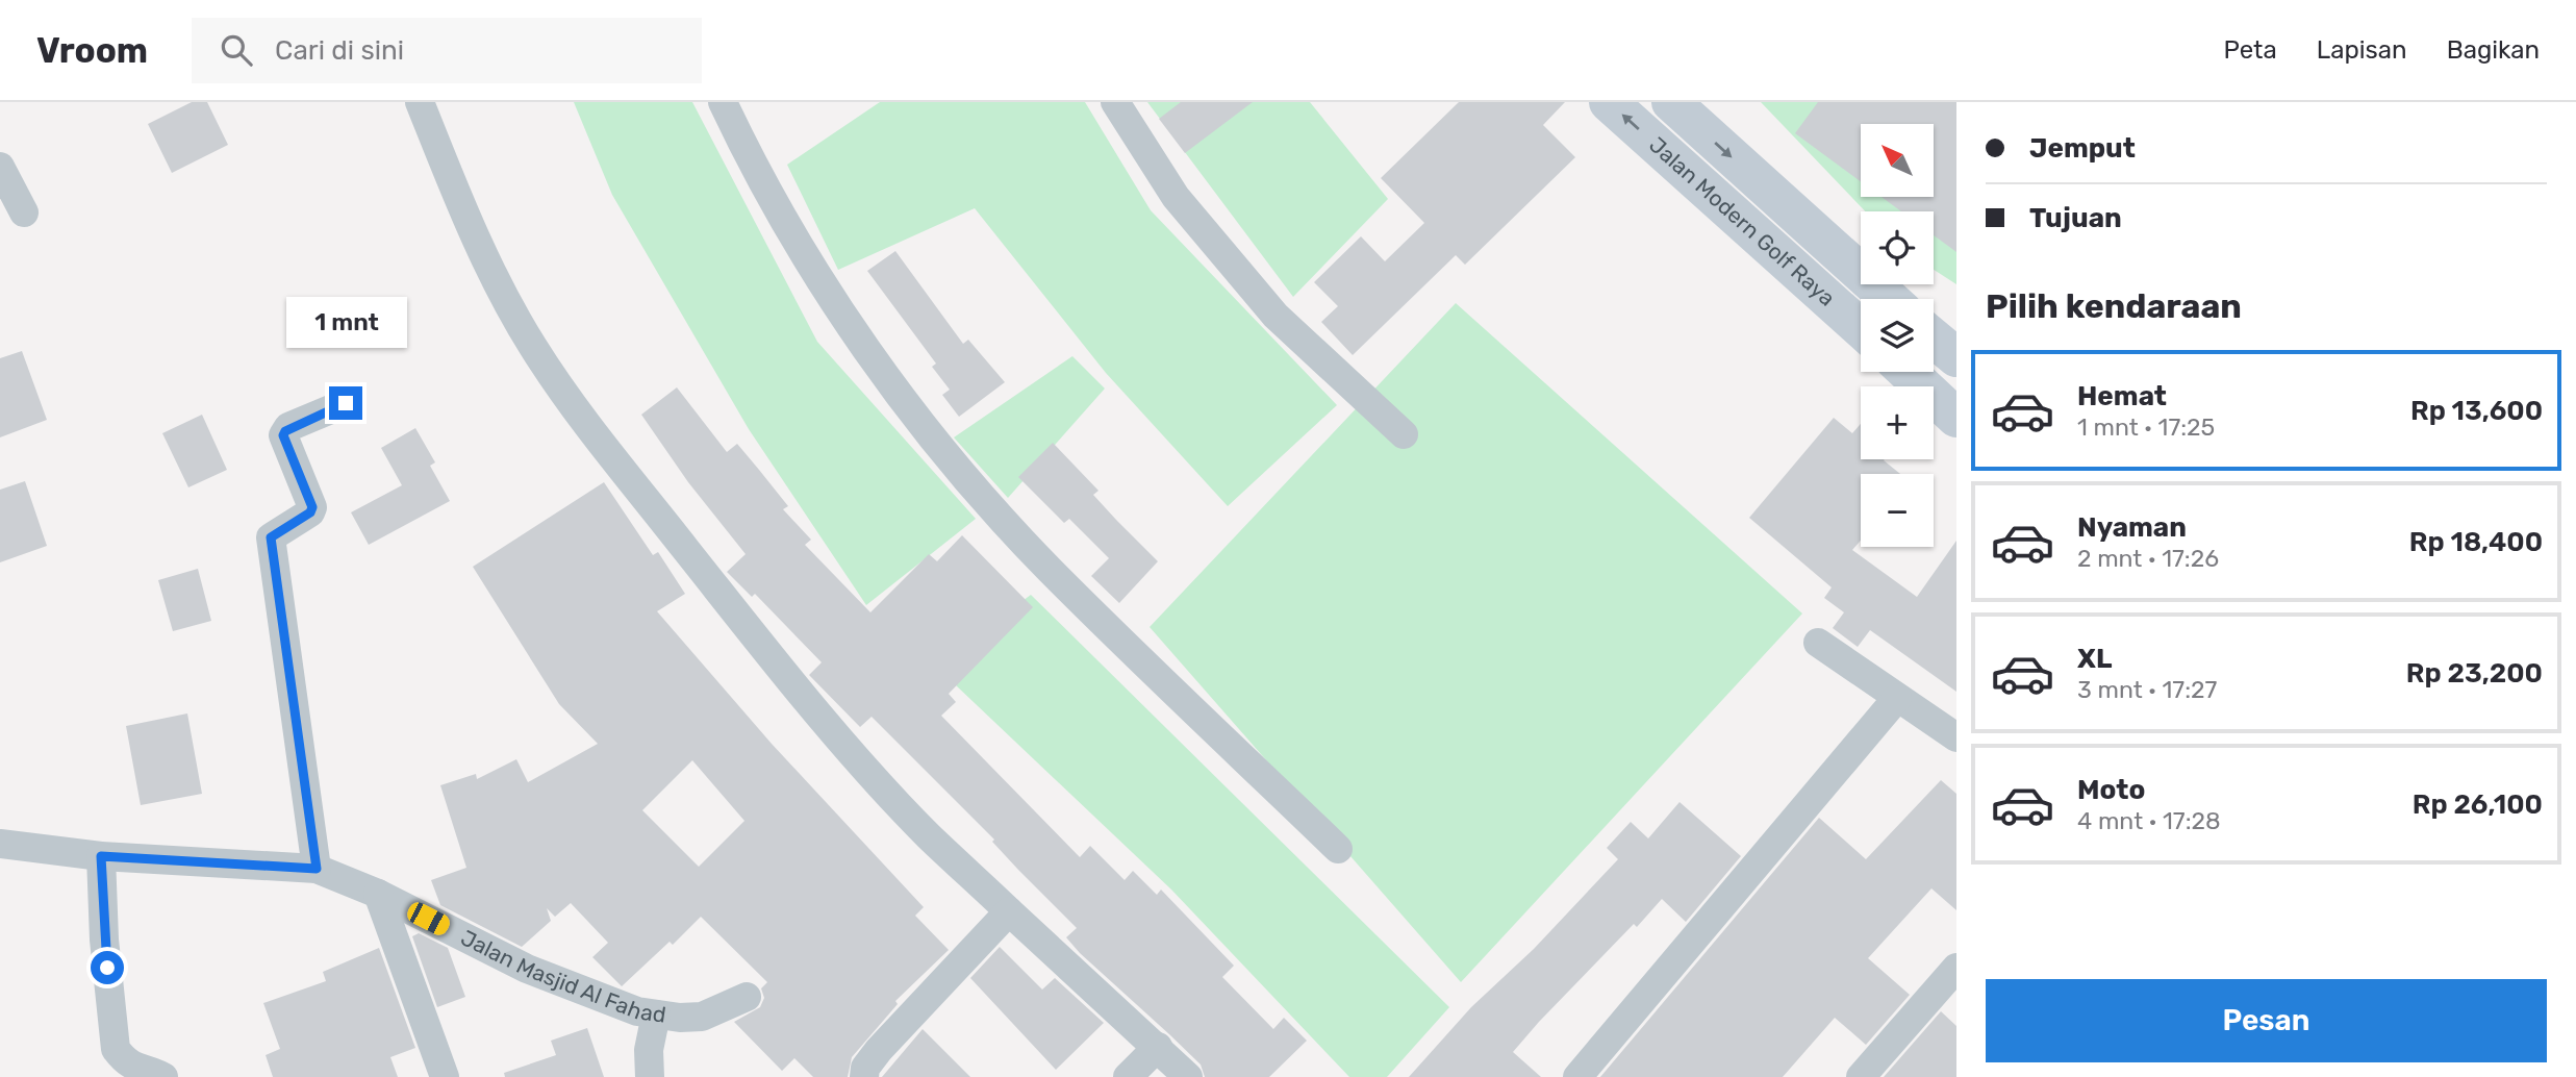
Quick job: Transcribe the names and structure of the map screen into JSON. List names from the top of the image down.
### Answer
{
  "streets": {
    "street": ["Jalan Modern Golf Raya", "Jalan Masjid Al Fahad"]
  },
  "north": "top left",
  "page": {
    "header": "Vroom",
    "search": "Cari di sini",
    "nav": ["Peta", "Lapisan", "Bagikan"],
    "banner": ["Jemput", "Tujuan"],
    "map_buttons": ["+", "−"],
    "heading": "Pilih kendaraan",
    "bubble": "1 mnt",
    "list": [
      {
        "name": "Hemat",
        "note": "1 mnt · 17:25",
        "value": "Rp 13,600"
      },
      {
        "name": "Nyaman",
        "note": "2 mnt · 17:26",
        "value": "Rp 18,400"
      },
      {
        "name": "XL",
        "note": "3 mnt · 17:27",
        "value": "Rp 23,200"
      },
      {
        "name": "Moto",
        "note": "4 mnt · 17:28",
        "value": "Rp 26,100"
      }
    ],
    "buttons": "Pesan"
  }
}
